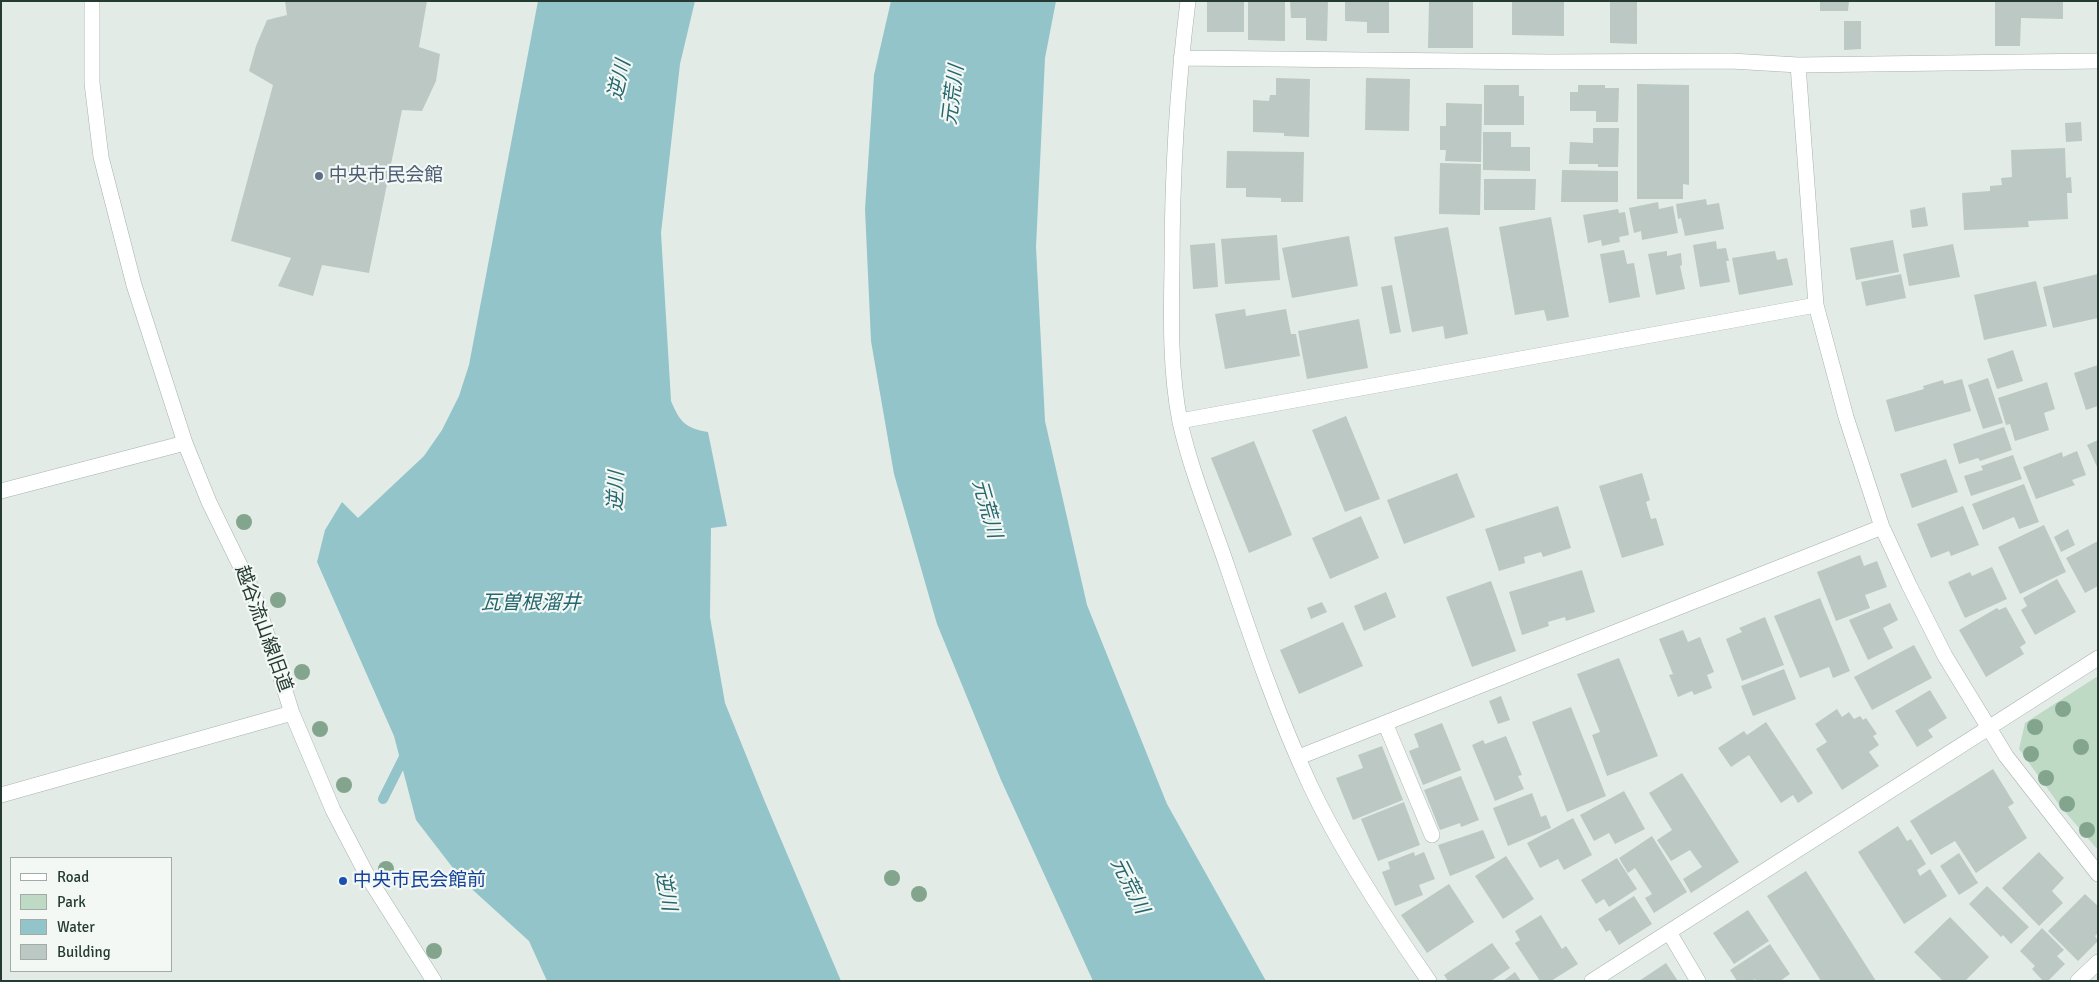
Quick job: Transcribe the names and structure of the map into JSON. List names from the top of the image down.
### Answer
{
  "streets": {
    "street": ["越谷流山線旧道"]
  },
  "water": ["逆川", "元荒川", "瓦曽根溜井"],
  "places": ["中央市民会館", "中央市民会館前"],
  "legend": [
    "Road",
    "Park",
    "Water",
    "Building"
  ]
}
